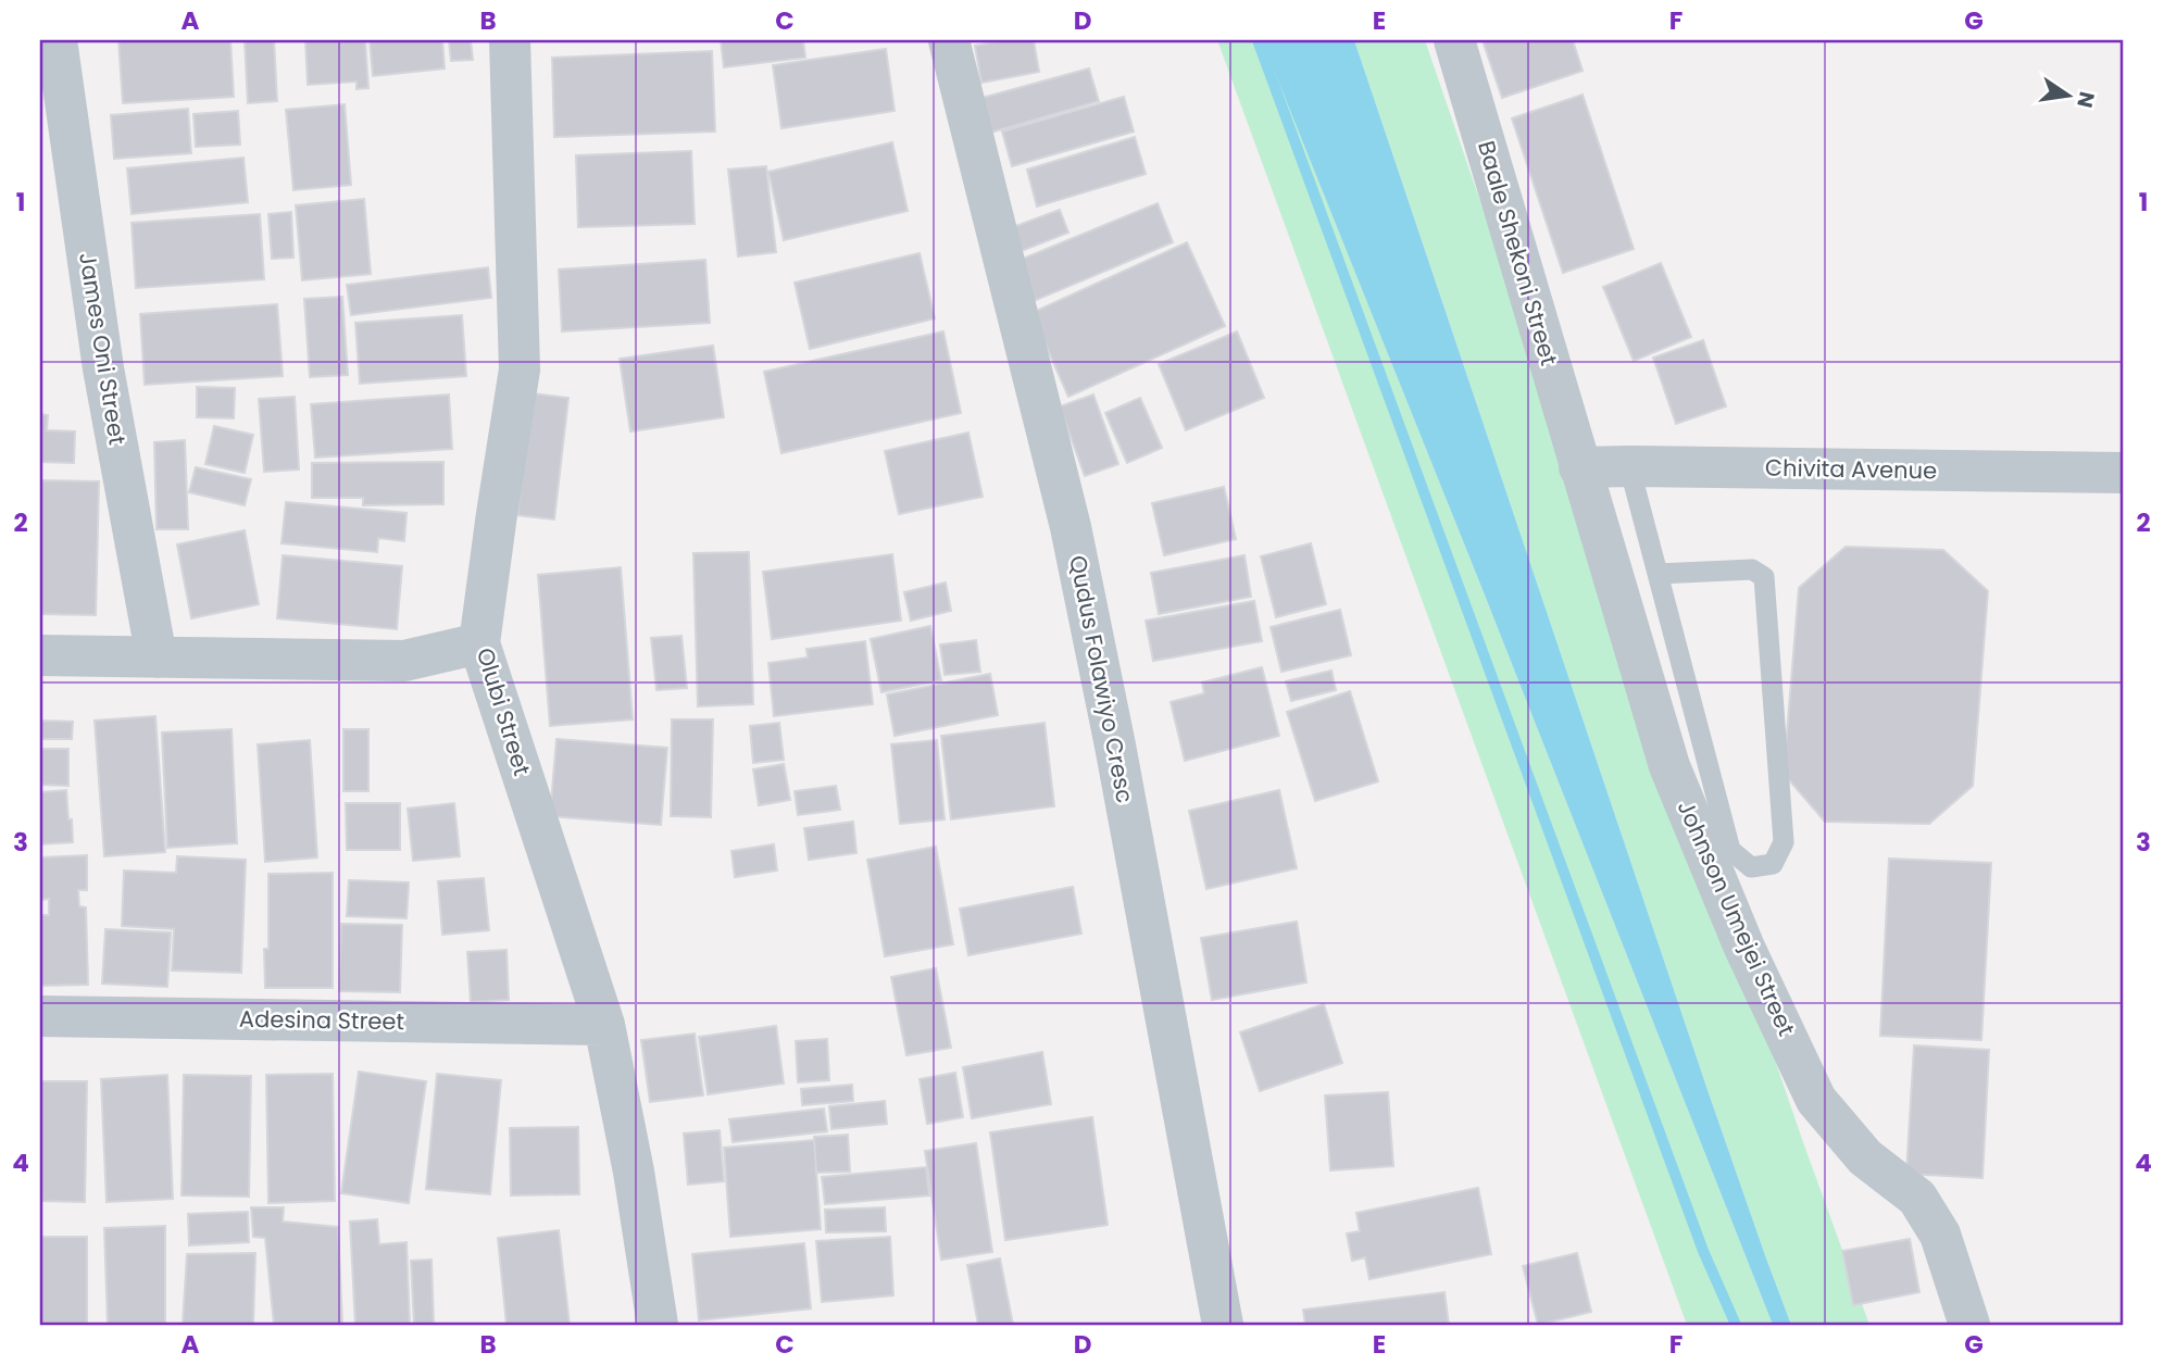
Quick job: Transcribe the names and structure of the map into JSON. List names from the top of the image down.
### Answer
{
  "streets": {
    "street": [
      "Baale Shekoni Street",
      "James Oni Street",
      "Chivita Avenue",
      "Qudus Folawiyo Cresc",
      "Olubi Street",
      "Johnson Umejei Street",
      "Adesina Street"
    ]
  },
  "crossings": [
    ["Baale Shekoni Street", "Chivita Avenue"],
    ["Baale Shekoni Street", "Johnson Umejei Street"],
    ["Chivita Avenue", "Johnson Umejei Street"],
    ["Olubi Street", "Adesina Street"]
  ],
  "north": "right",
  "grid": {
    "columns": [
      "A",
      "B",
      "C",
      "D",
      "E",
      "F",
      "G"
    ],
    "rows": [
      "1",
      "2",
      "3",
      "4"
    ]
  }
}
